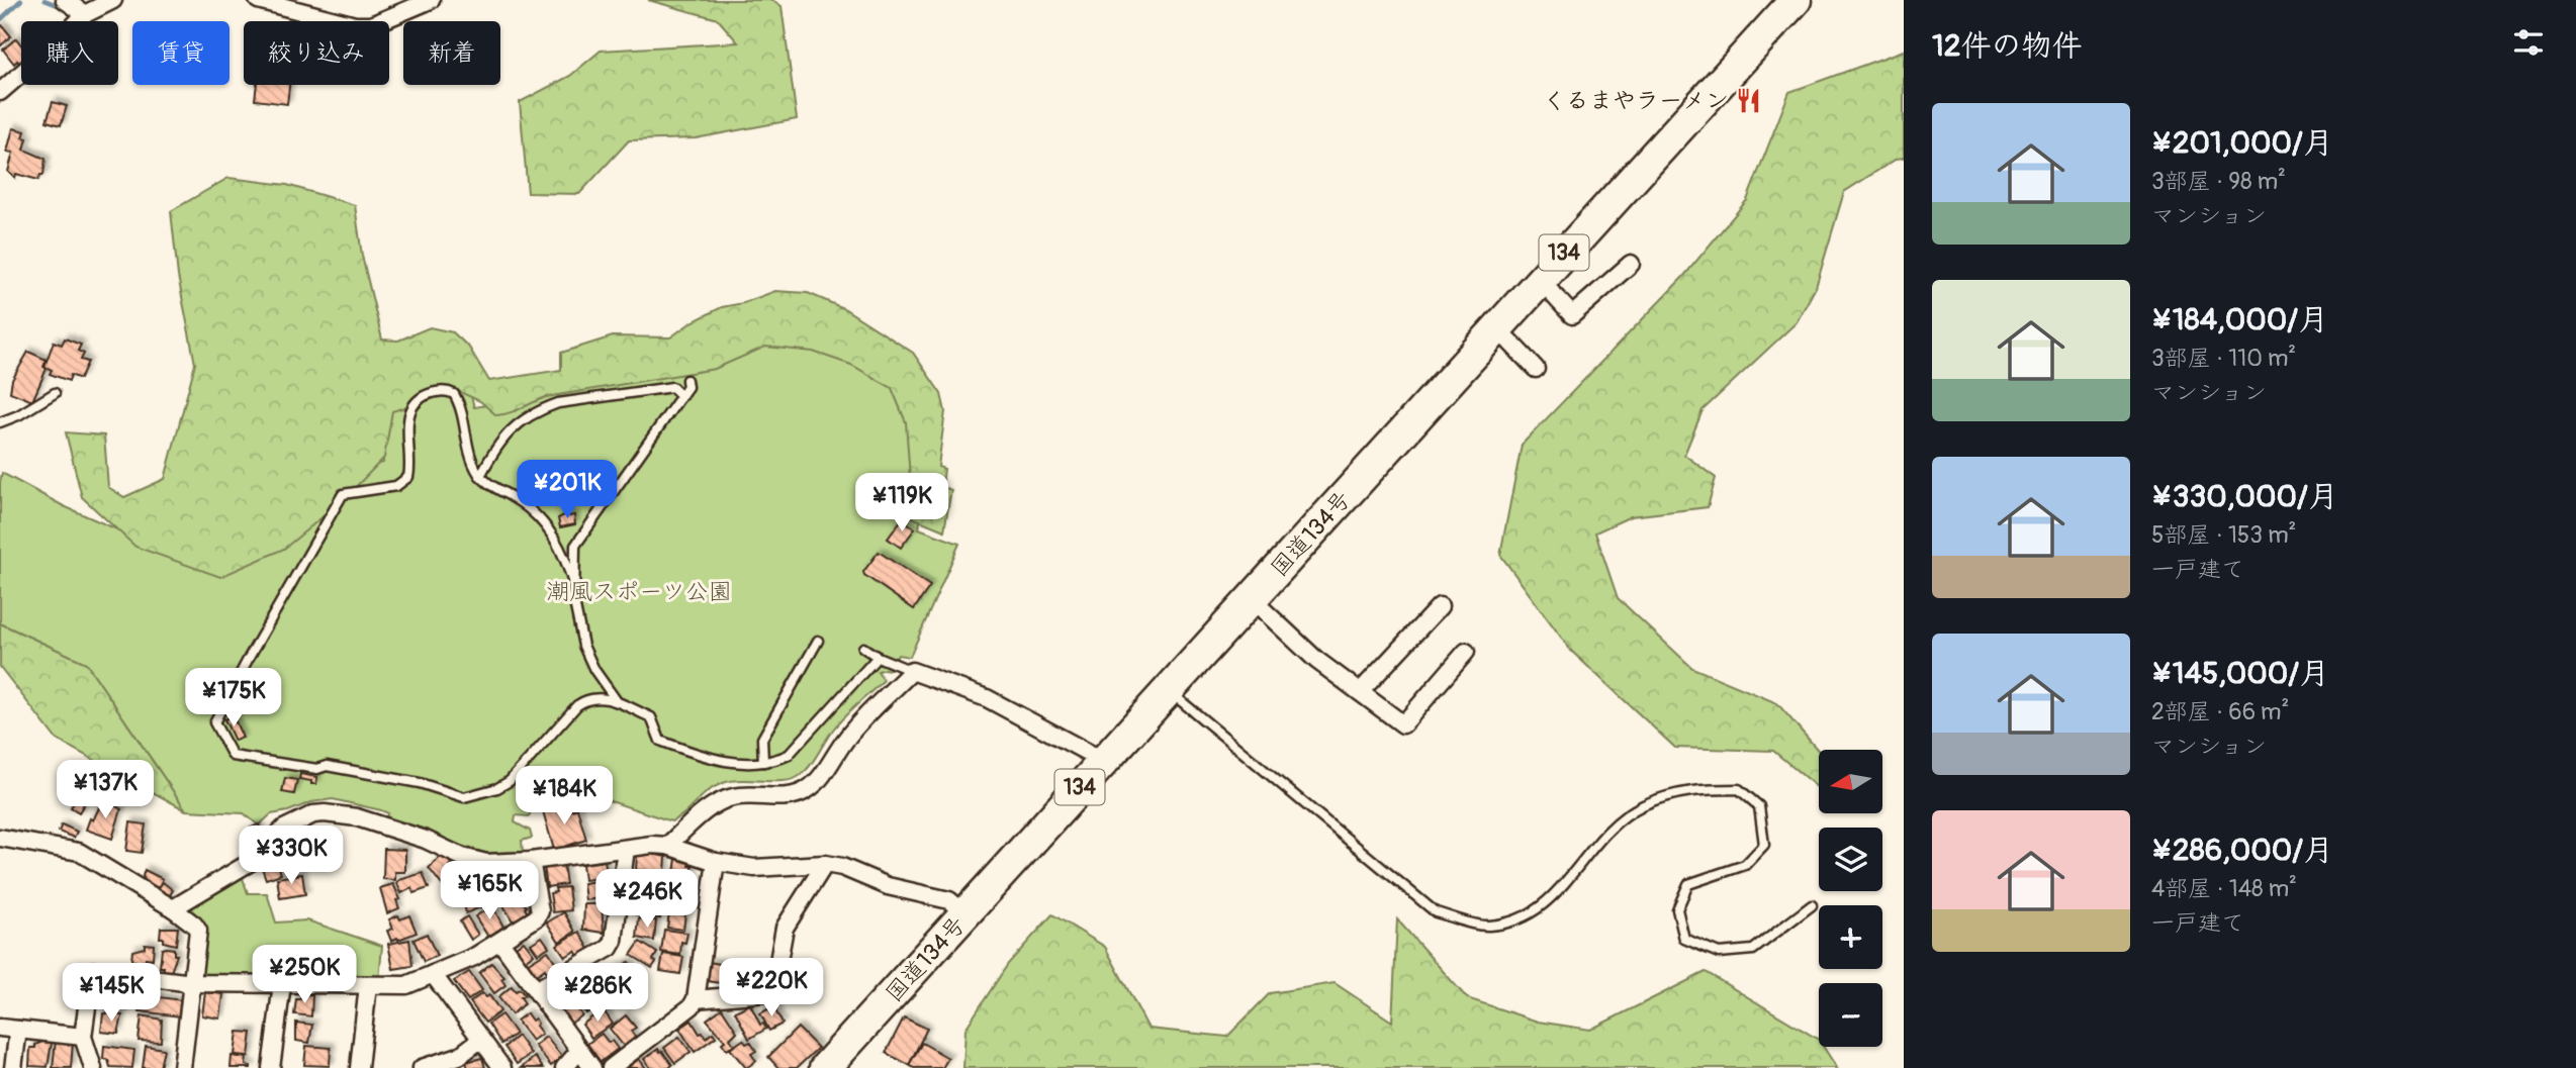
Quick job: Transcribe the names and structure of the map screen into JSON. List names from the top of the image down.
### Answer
{
  "streets": {
    "highway": ["134", "国道134号"]
  },
  "parks": ["潮風スポーツ公園"],
  "places": {
    "restaurant": ["くるまやラーメン"]
  },
  "north": "left",
  "page": {
    "heading": "12件の物件",
    "chip": [
      "購入",
      "賃貸",
      "絞り込み",
      "新着"
    ],
    "list": [
      {
        "name": "¥201,000/月",
        "note": "3部屋 · 98 m² · マンション"
      },
      {
        "name": "¥184,000/月",
        "note": "3部屋 · 110 m² · マンション"
      },
      {
        "name": "¥330,000/月",
        "note": "5部屋 · 153 m² · 一戸建て"
      },
      {
        "name": "¥145,000/月",
        "note": "2部屋 · 66 m² · マンション"
      },
      {
        "name": "¥286,000/月",
        "note": "4部屋 · 148 m² · 一戸建て"
      }
    ],
    "price": [
      "¥201K",
      "¥119K",
      "¥175K",
      "¥137K",
      "¥184K",
      "¥330K",
      "¥165K",
      "¥246K",
      "¥250K",
      "¥220K",
      "¥145K",
      "¥286K"
    ],
    "map_buttons": ["+", "−"]
  }
}
